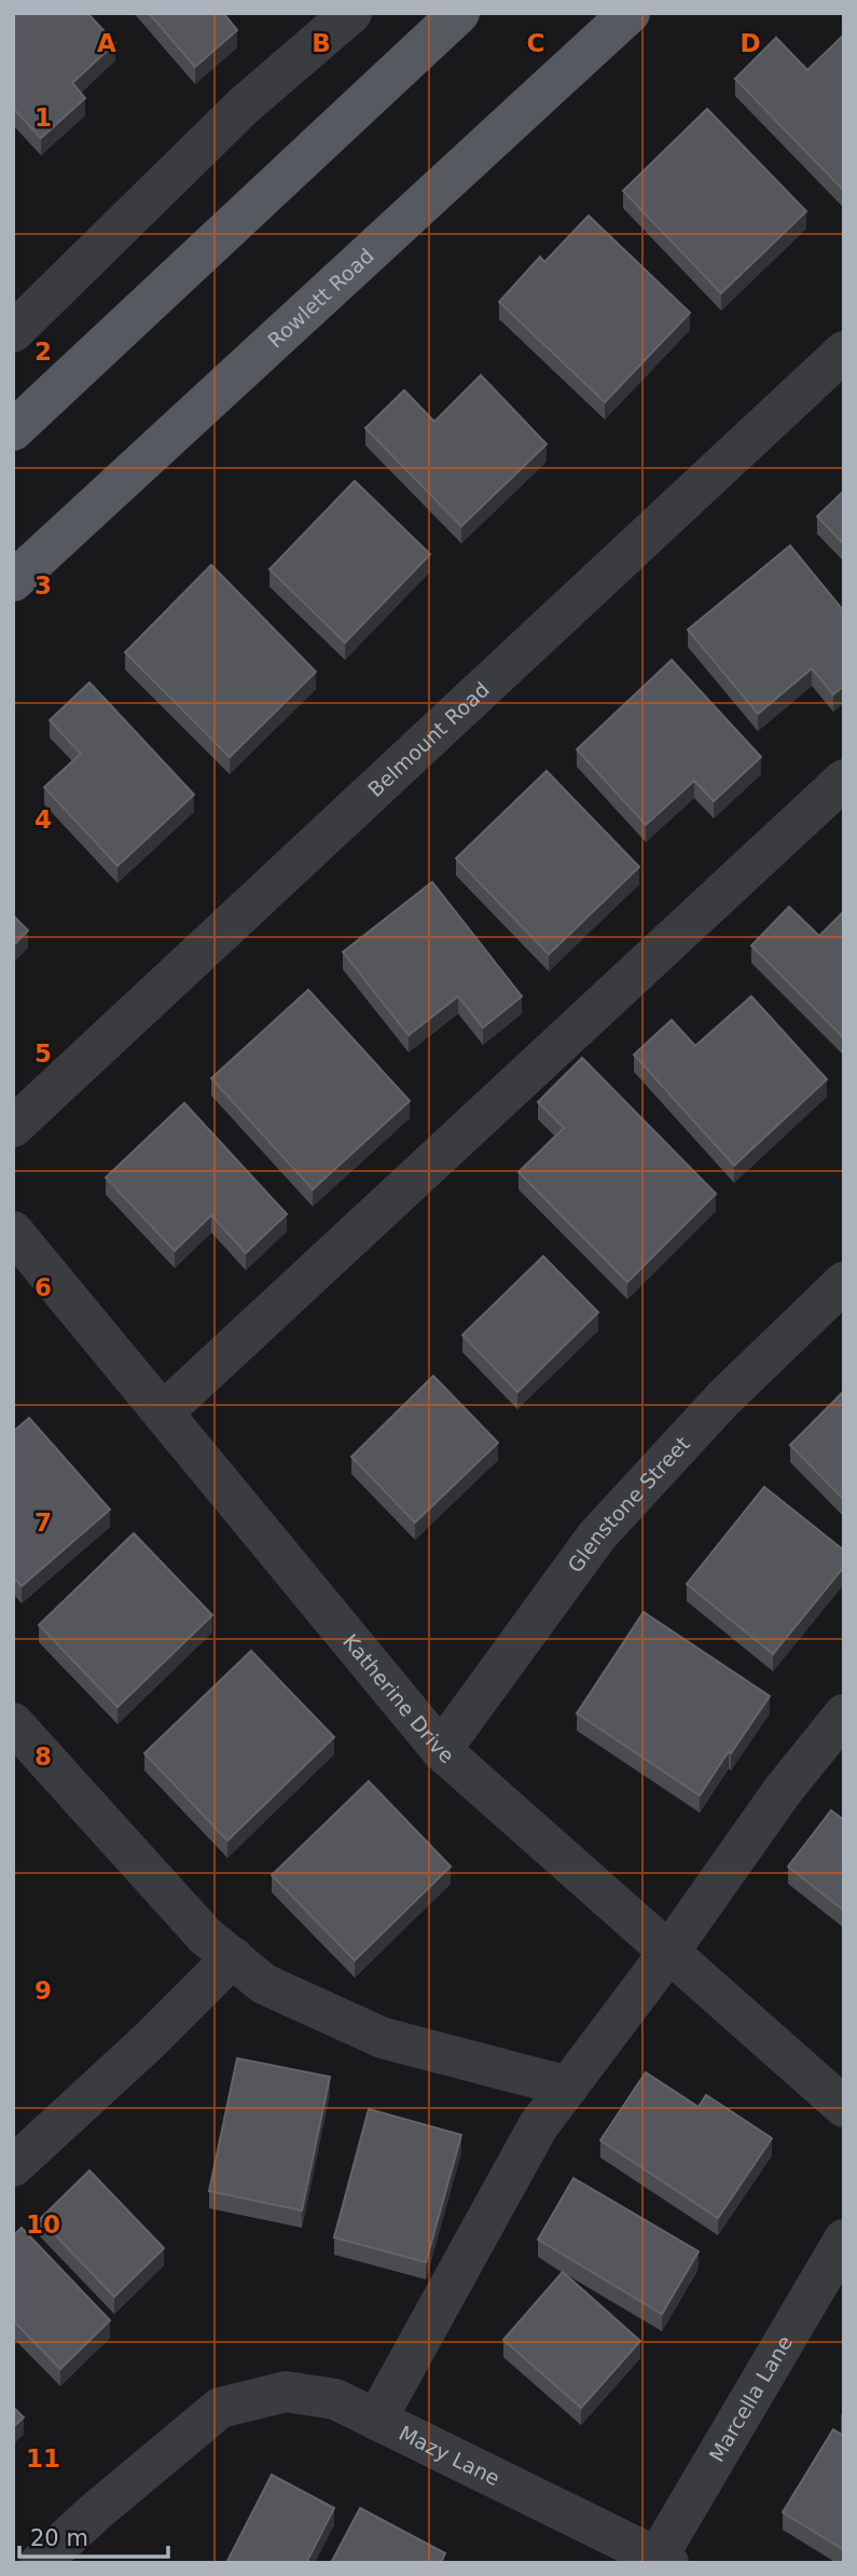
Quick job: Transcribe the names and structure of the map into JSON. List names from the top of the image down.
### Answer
{
  "streets": {
    "main road": ["Rowlett Road"],
    "street": [
      "Belmount Road",
      "Glenstone Street",
      "Katherine Drive",
      "Marcella Lane",
      "Mazy Lane"
    ]
  },
  "crossings": [
    ["Glenstone Street", "Katherine Drive"],
    ["Marcella Lane", "Mazy Lane"]
  ],
  "scale_bar": "20 m",
  "grid": {
    "columns": [
      "A",
      "B",
      "C",
      "D"
    ],
    "rows": [
      "1",
      "2",
      "3",
      "4",
      "5",
      "6",
      "7",
      "8",
      "9",
      "10",
      "11"
    ]
  }
}
